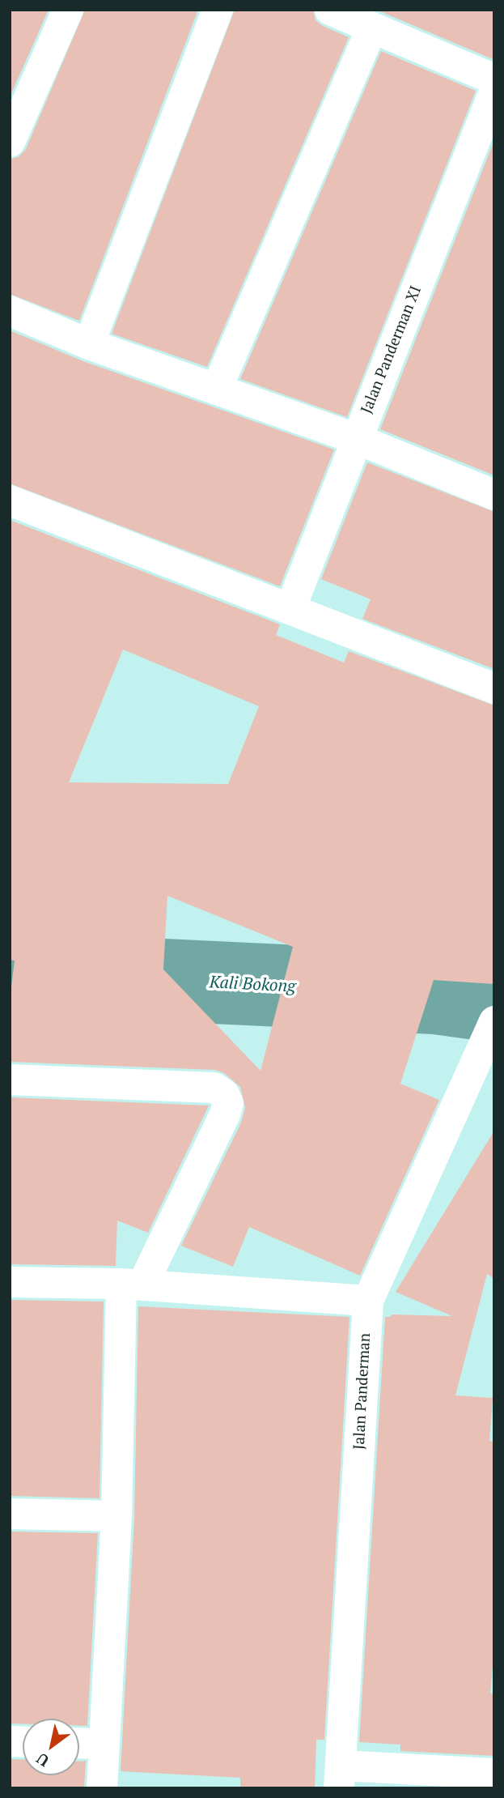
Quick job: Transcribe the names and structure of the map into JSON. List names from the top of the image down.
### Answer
{
  "streets": {
    "street": ["Jalan Panderman XI", "Jalan Panderman"]
  },
  "water": ["Kali Bokong"],
  "north": "bottom left"
}
